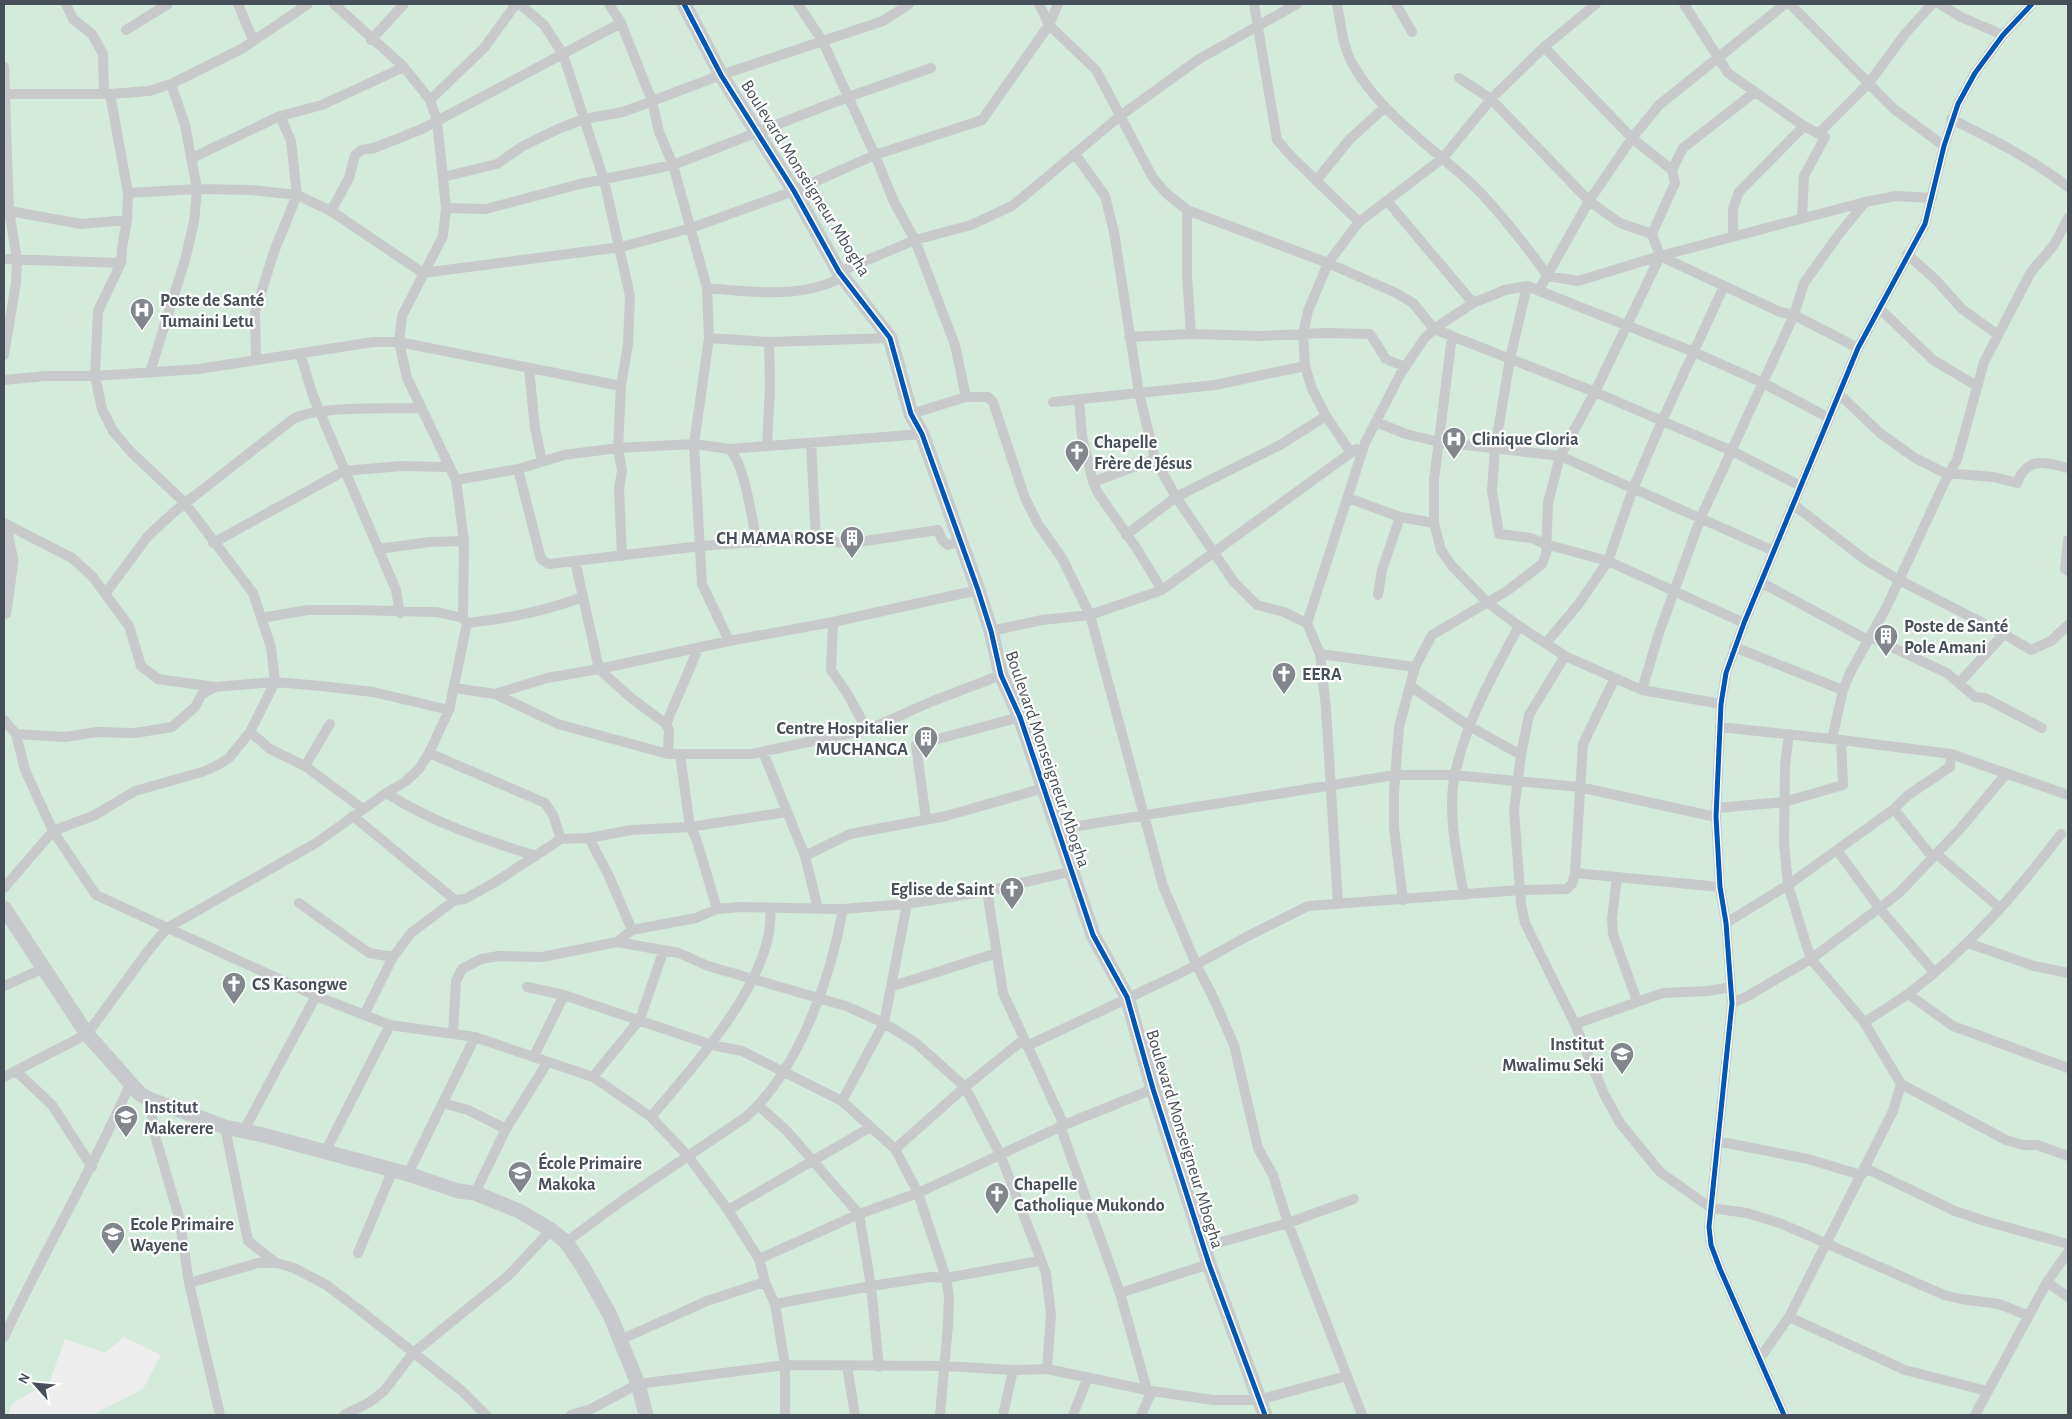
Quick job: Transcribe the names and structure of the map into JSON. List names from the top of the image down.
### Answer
{
  "streets": {
    "street": ["Boulevard Monseigneur Mbogha"]
  },
  "places": {
    "hospital": ["Poste de Santé Tumaini Letu", "Clinique Gloria"],
    "church": [
      "Chapelle Frère de Jésus",
      "EERA",
      "Eglise de Saint",
      "CS Kasongwe",
      "Chapelle Catholique Mukondo"
    ],
    "building": ["CH MAMA ROSE", "Poste de Santé Pole Amani", "Centre Hospitalier MUCHANGA"],
    "school or university": [
      "Institut Mwalimu Seki",
      "Institut Makerere",
      "École Primaire Makoka",
      "Ecole Primaire Wayene"
    ]
  },
  "north": "top left"
}
